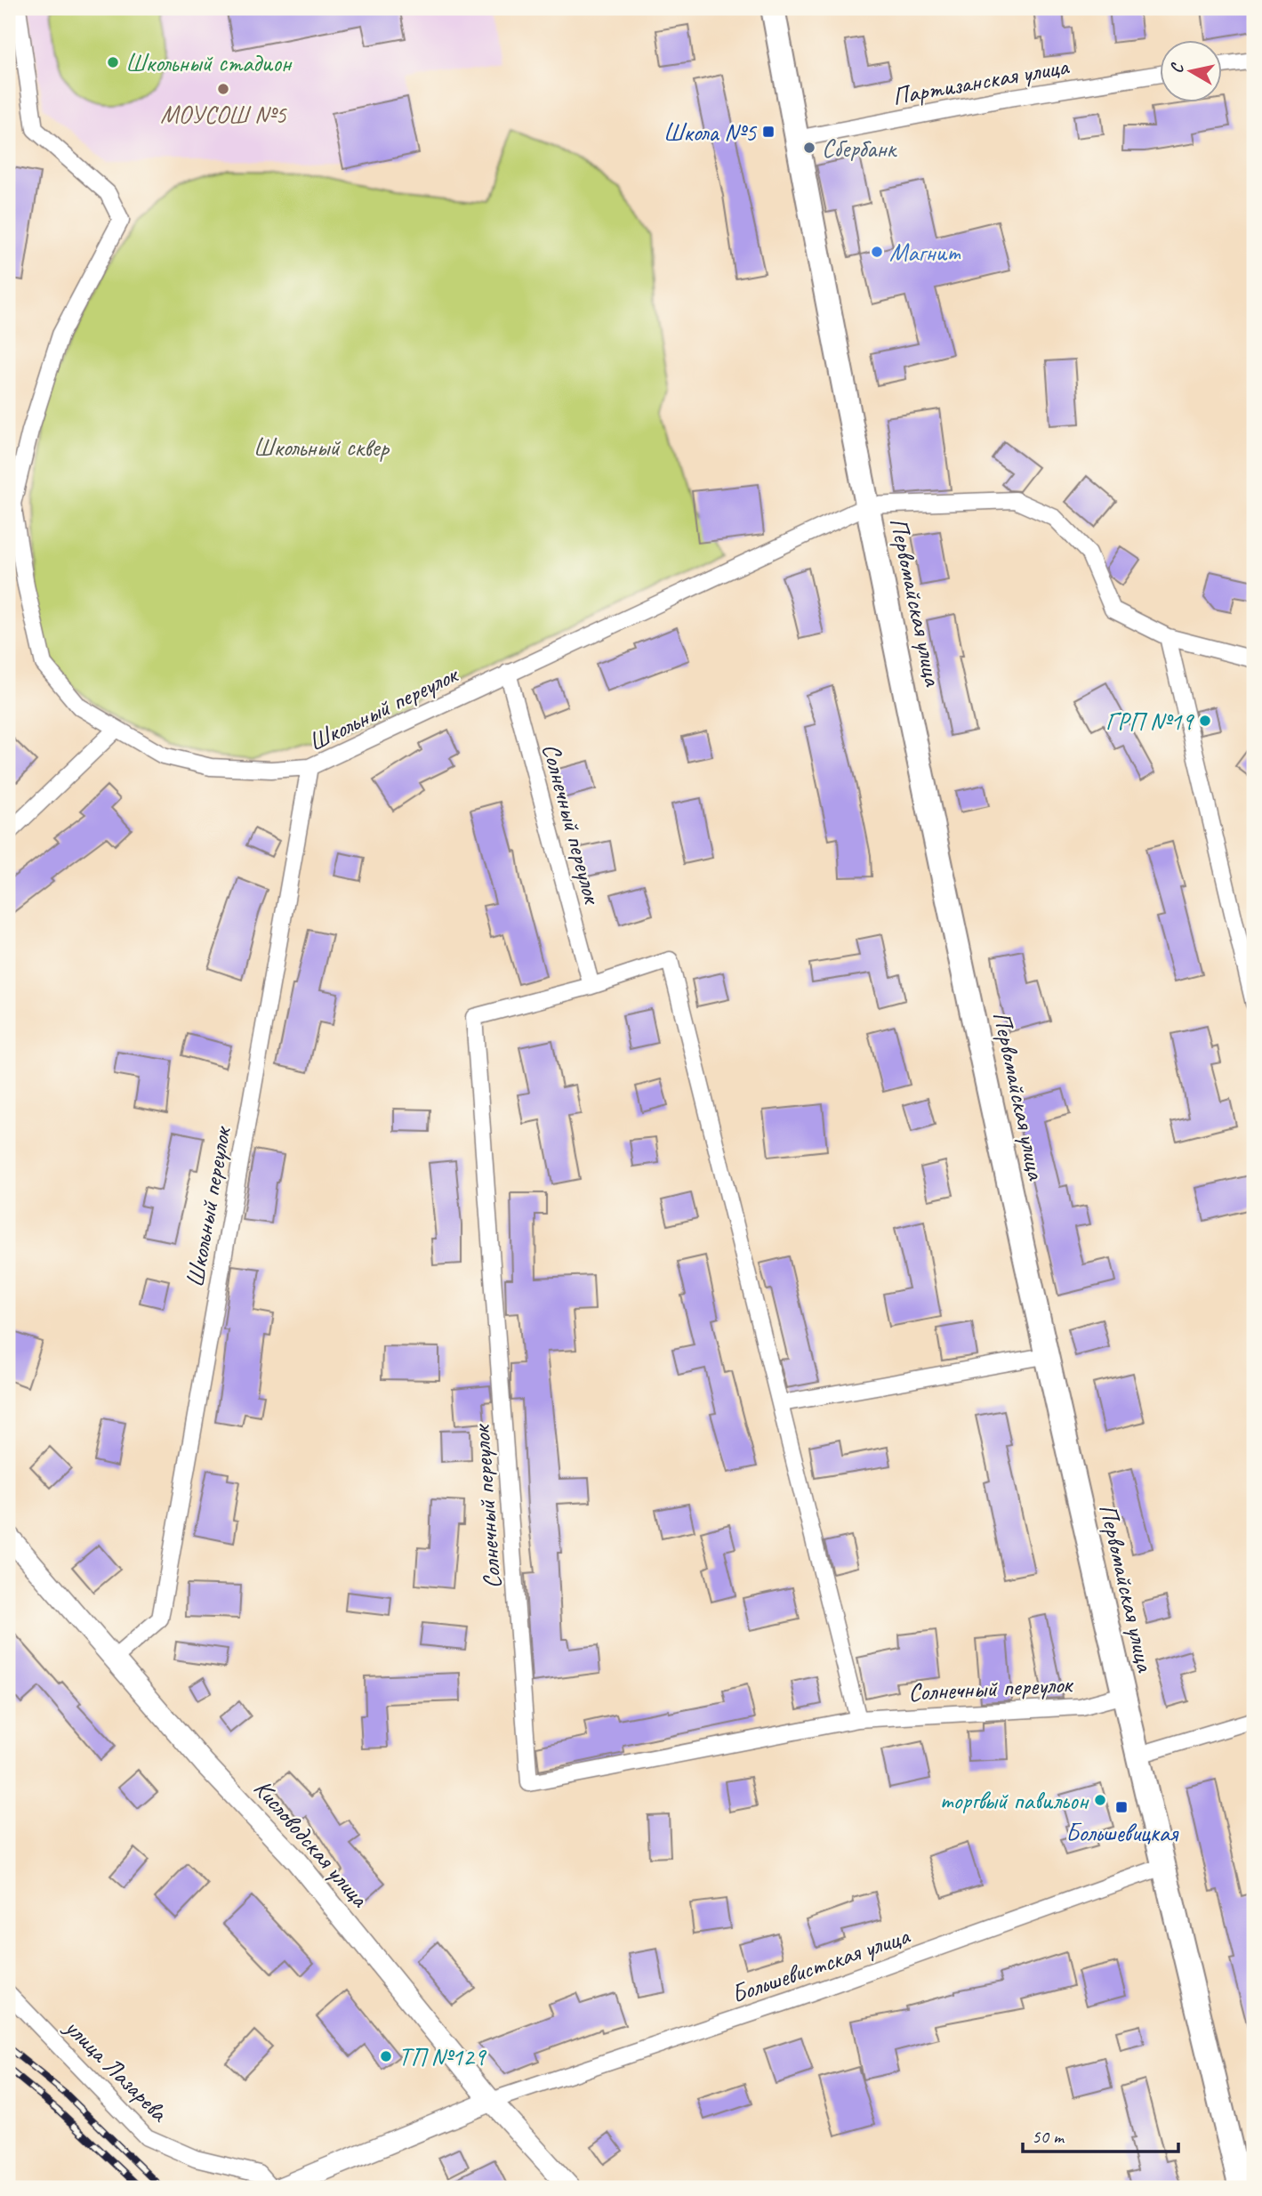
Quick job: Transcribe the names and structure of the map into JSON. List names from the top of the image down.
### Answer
{
  "streets": {
    "main road": ["Первомайская улица"],
    "street": [
      "Партизанская улица",
      "Школьный переулок",
      "Солнечный переулок",
      "Кисловодская улица",
      "Большевистская улица",
      "улица Лазарева"
    ]
  },
  "crossings": [
    ["Партизанская улица", "Первомайская улица"],
    ["Первомайская улица", "Школьный переулок"],
    ["Первомайская улица", "Солнечный переулок"],
    ["Первомайская улица", "Большевистская улица"],
    ["Школьный переулок", "Солнечный переулок"],
    ["Школьный переулок", "Кисловодская улица"],
    ["Кисловодская улица", "Большевистская улица"]
  ],
  "parks": ["Школьный сквер"],
  "places": {
    "other": [
      "Школьный стадион",
      "МОУСОШ №5",
      "Сбербанк",
      "Магнит",
      "ГРП №19",
      "торгвый павильон",
      "ТП №129"
    ],
    "transit": ["Школа №5", "Большевицкая"]
  },
  "scale_bar": "50 m",
  "north": "left"
}
